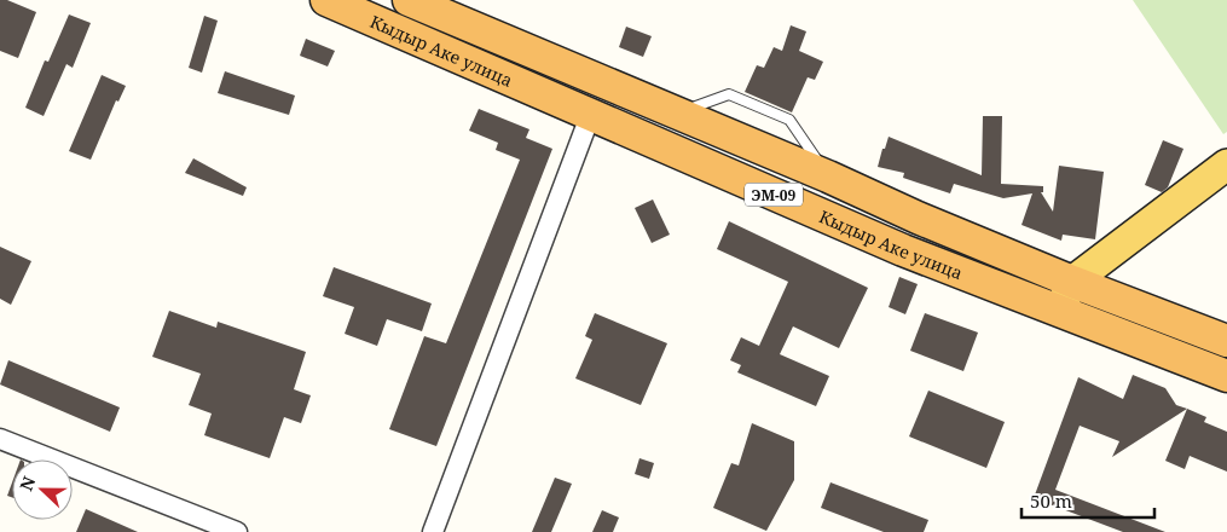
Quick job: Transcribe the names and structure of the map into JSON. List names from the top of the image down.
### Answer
{
  "streets": {
    "highway": ["Кыдыр Аке улица", "ЭМ-09"]
  },
  "scale_bar": "50 m",
  "north": "left"
}
